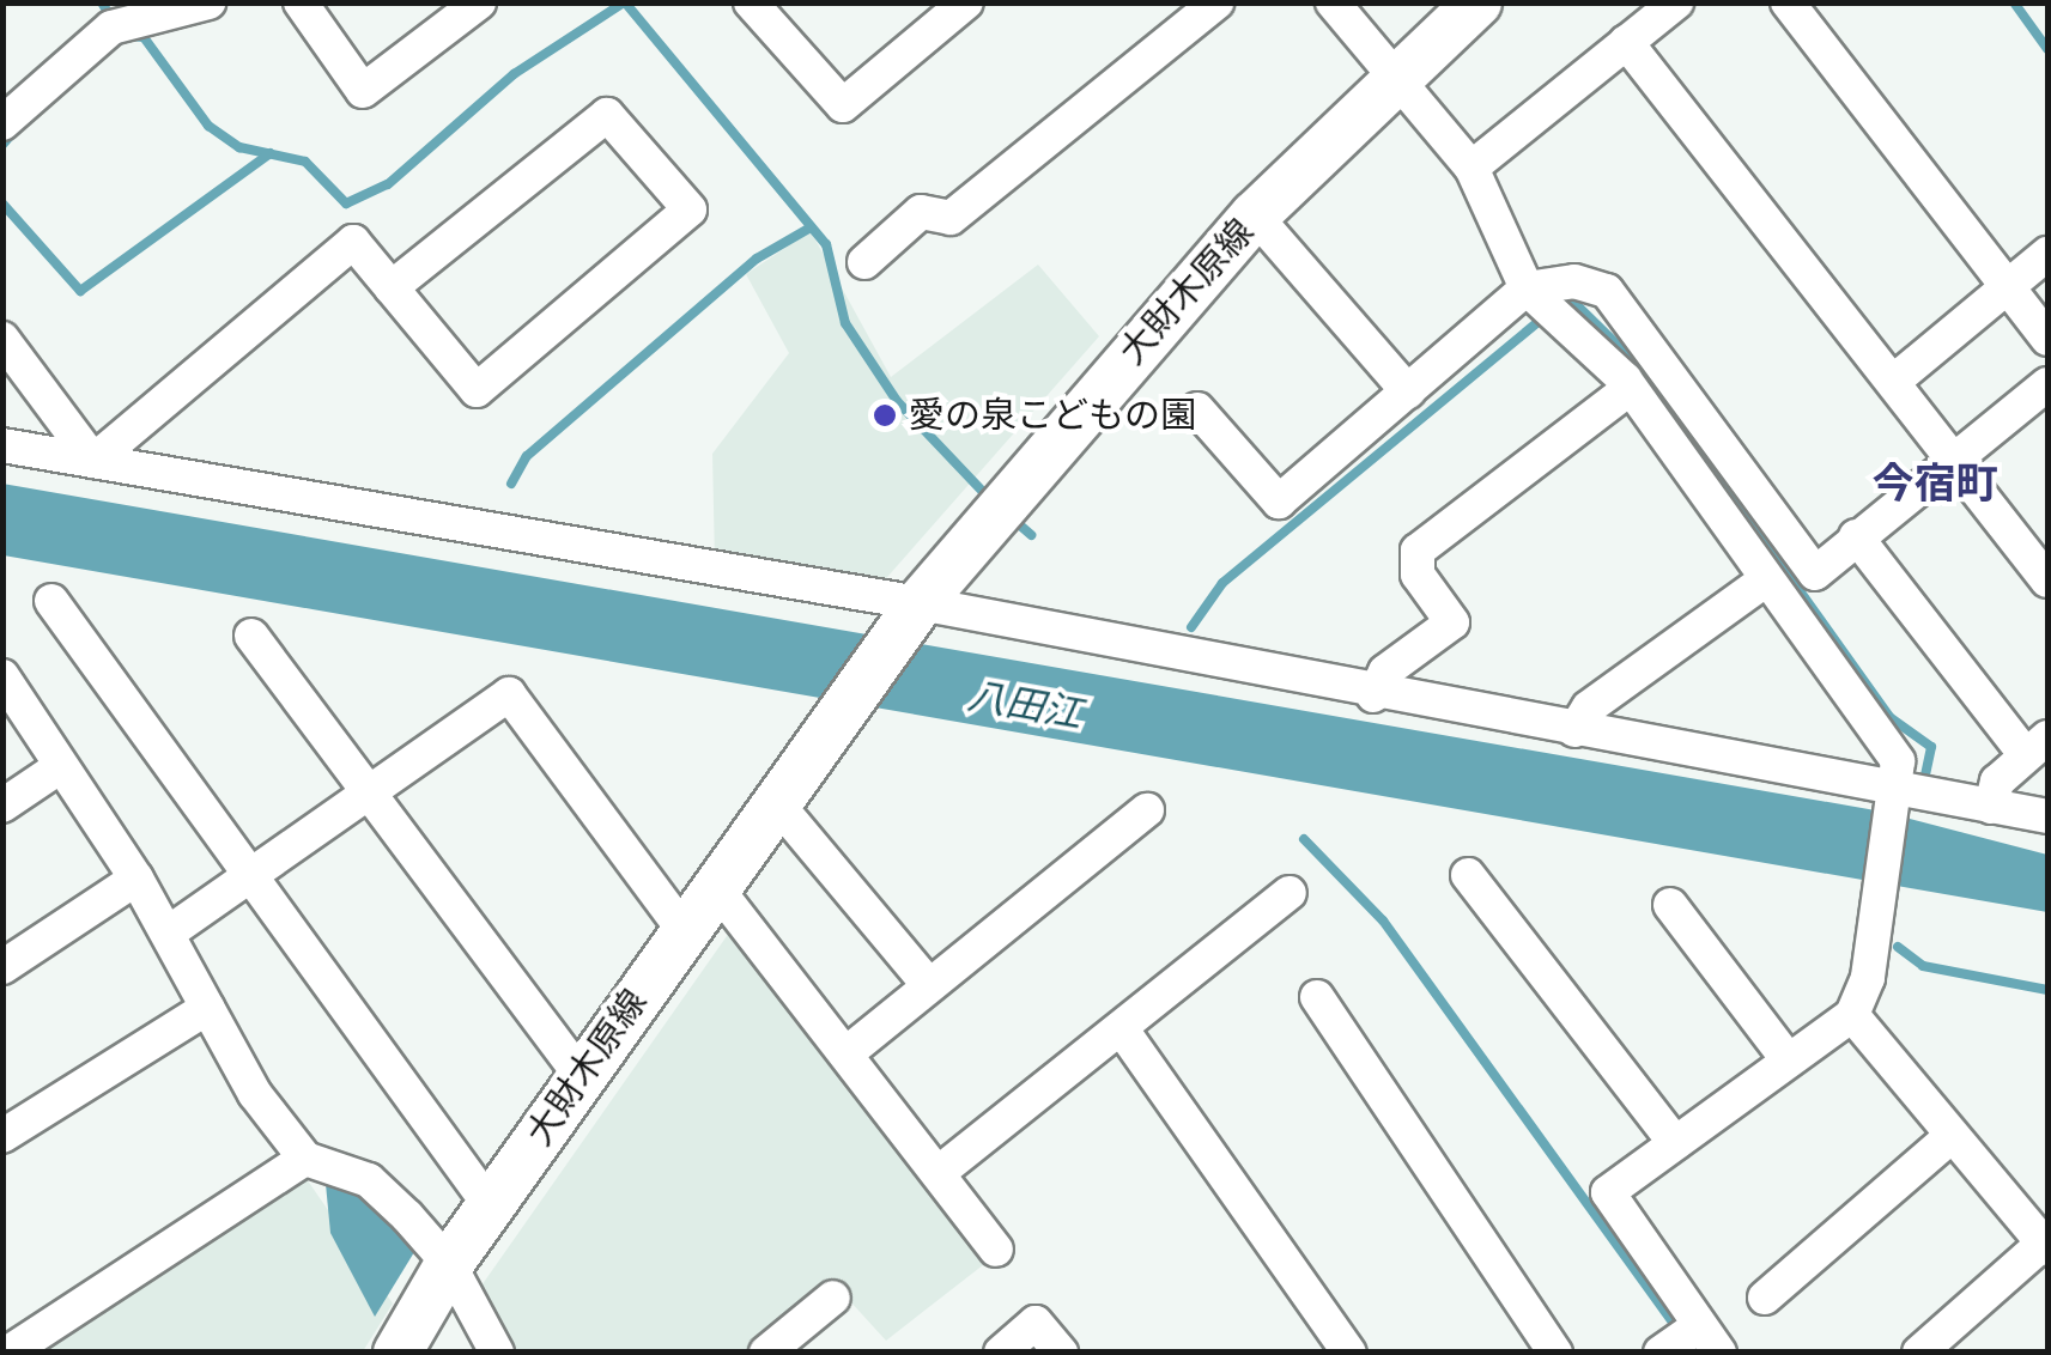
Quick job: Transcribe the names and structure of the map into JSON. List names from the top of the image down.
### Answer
{
  "streets": {
    "street": ["大財木原線"]
  },
  "districts": ["今宿町"],
  "water": ["八田江"],
  "places": ["愛の泉こどもの園"]
}
